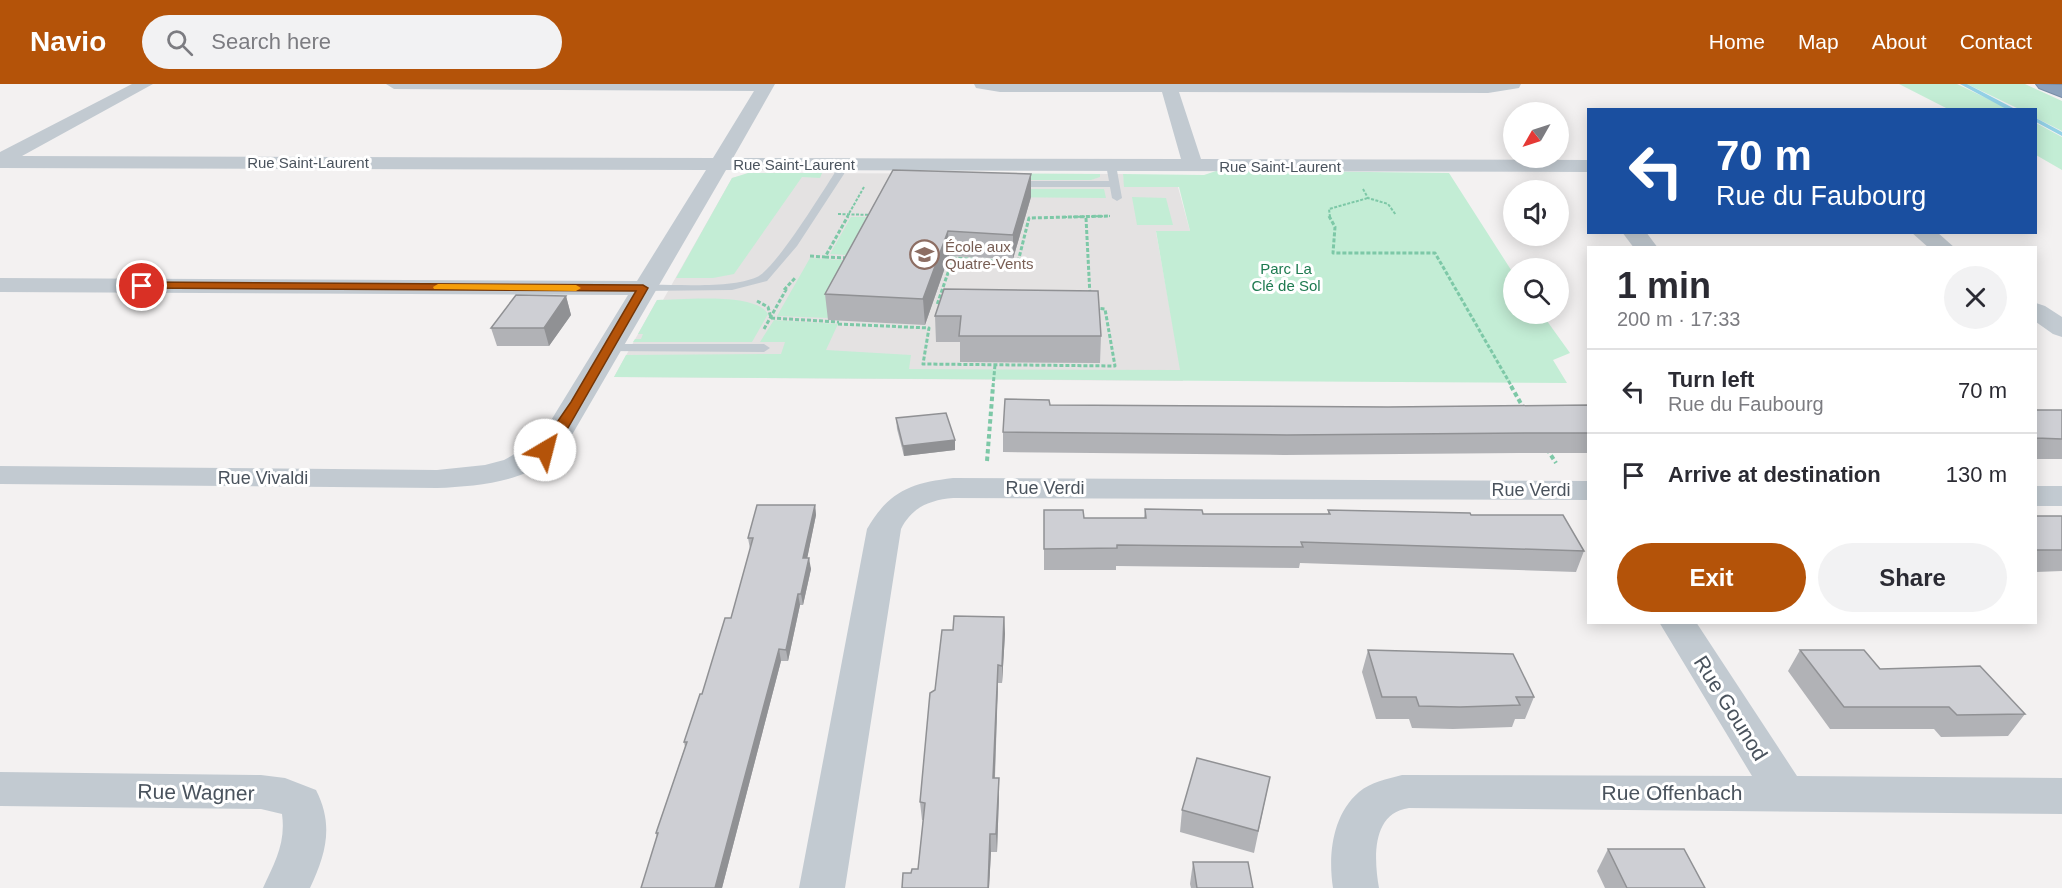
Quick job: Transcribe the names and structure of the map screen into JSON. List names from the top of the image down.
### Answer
{
  "streets": {
    "street": [
      "Rue Saint-Laurent",
      "Rue Vivaldi",
      "Rue Verdi",
      "Rue Gounod",
      "Rue Wagner",
      "Rue Offenbach"
    ]
  },
  "crossings": [
    ["Rue Gounod", "Rue Offenbach"]
  ],
  "parks": ["Parc La Clé de Sol"],
  "places": {
    "school or university": ["École aux Quatre-Vents"]
  },
  "north": "bottom left",
  "page": {
    "header": "Navio",
    "search": "Search here",
    "nav": [
      "Home",
      "Map",
      "About",
      "Contact"
    ],
    "turn": ["70 m", "Rue du Faubourg"],
    "heading": ["1 min", "200 m · 17:33"],
    "list": [
      {
        "name": "Turn left",
        "note": "Rue du Faubourg",
        "value": "70 m"
      },
      {
        "name": "Arrive at destination",
        "value": "130 m"
      }
    ],
    "buttons": ["Exit", "Share"]
  }
}
